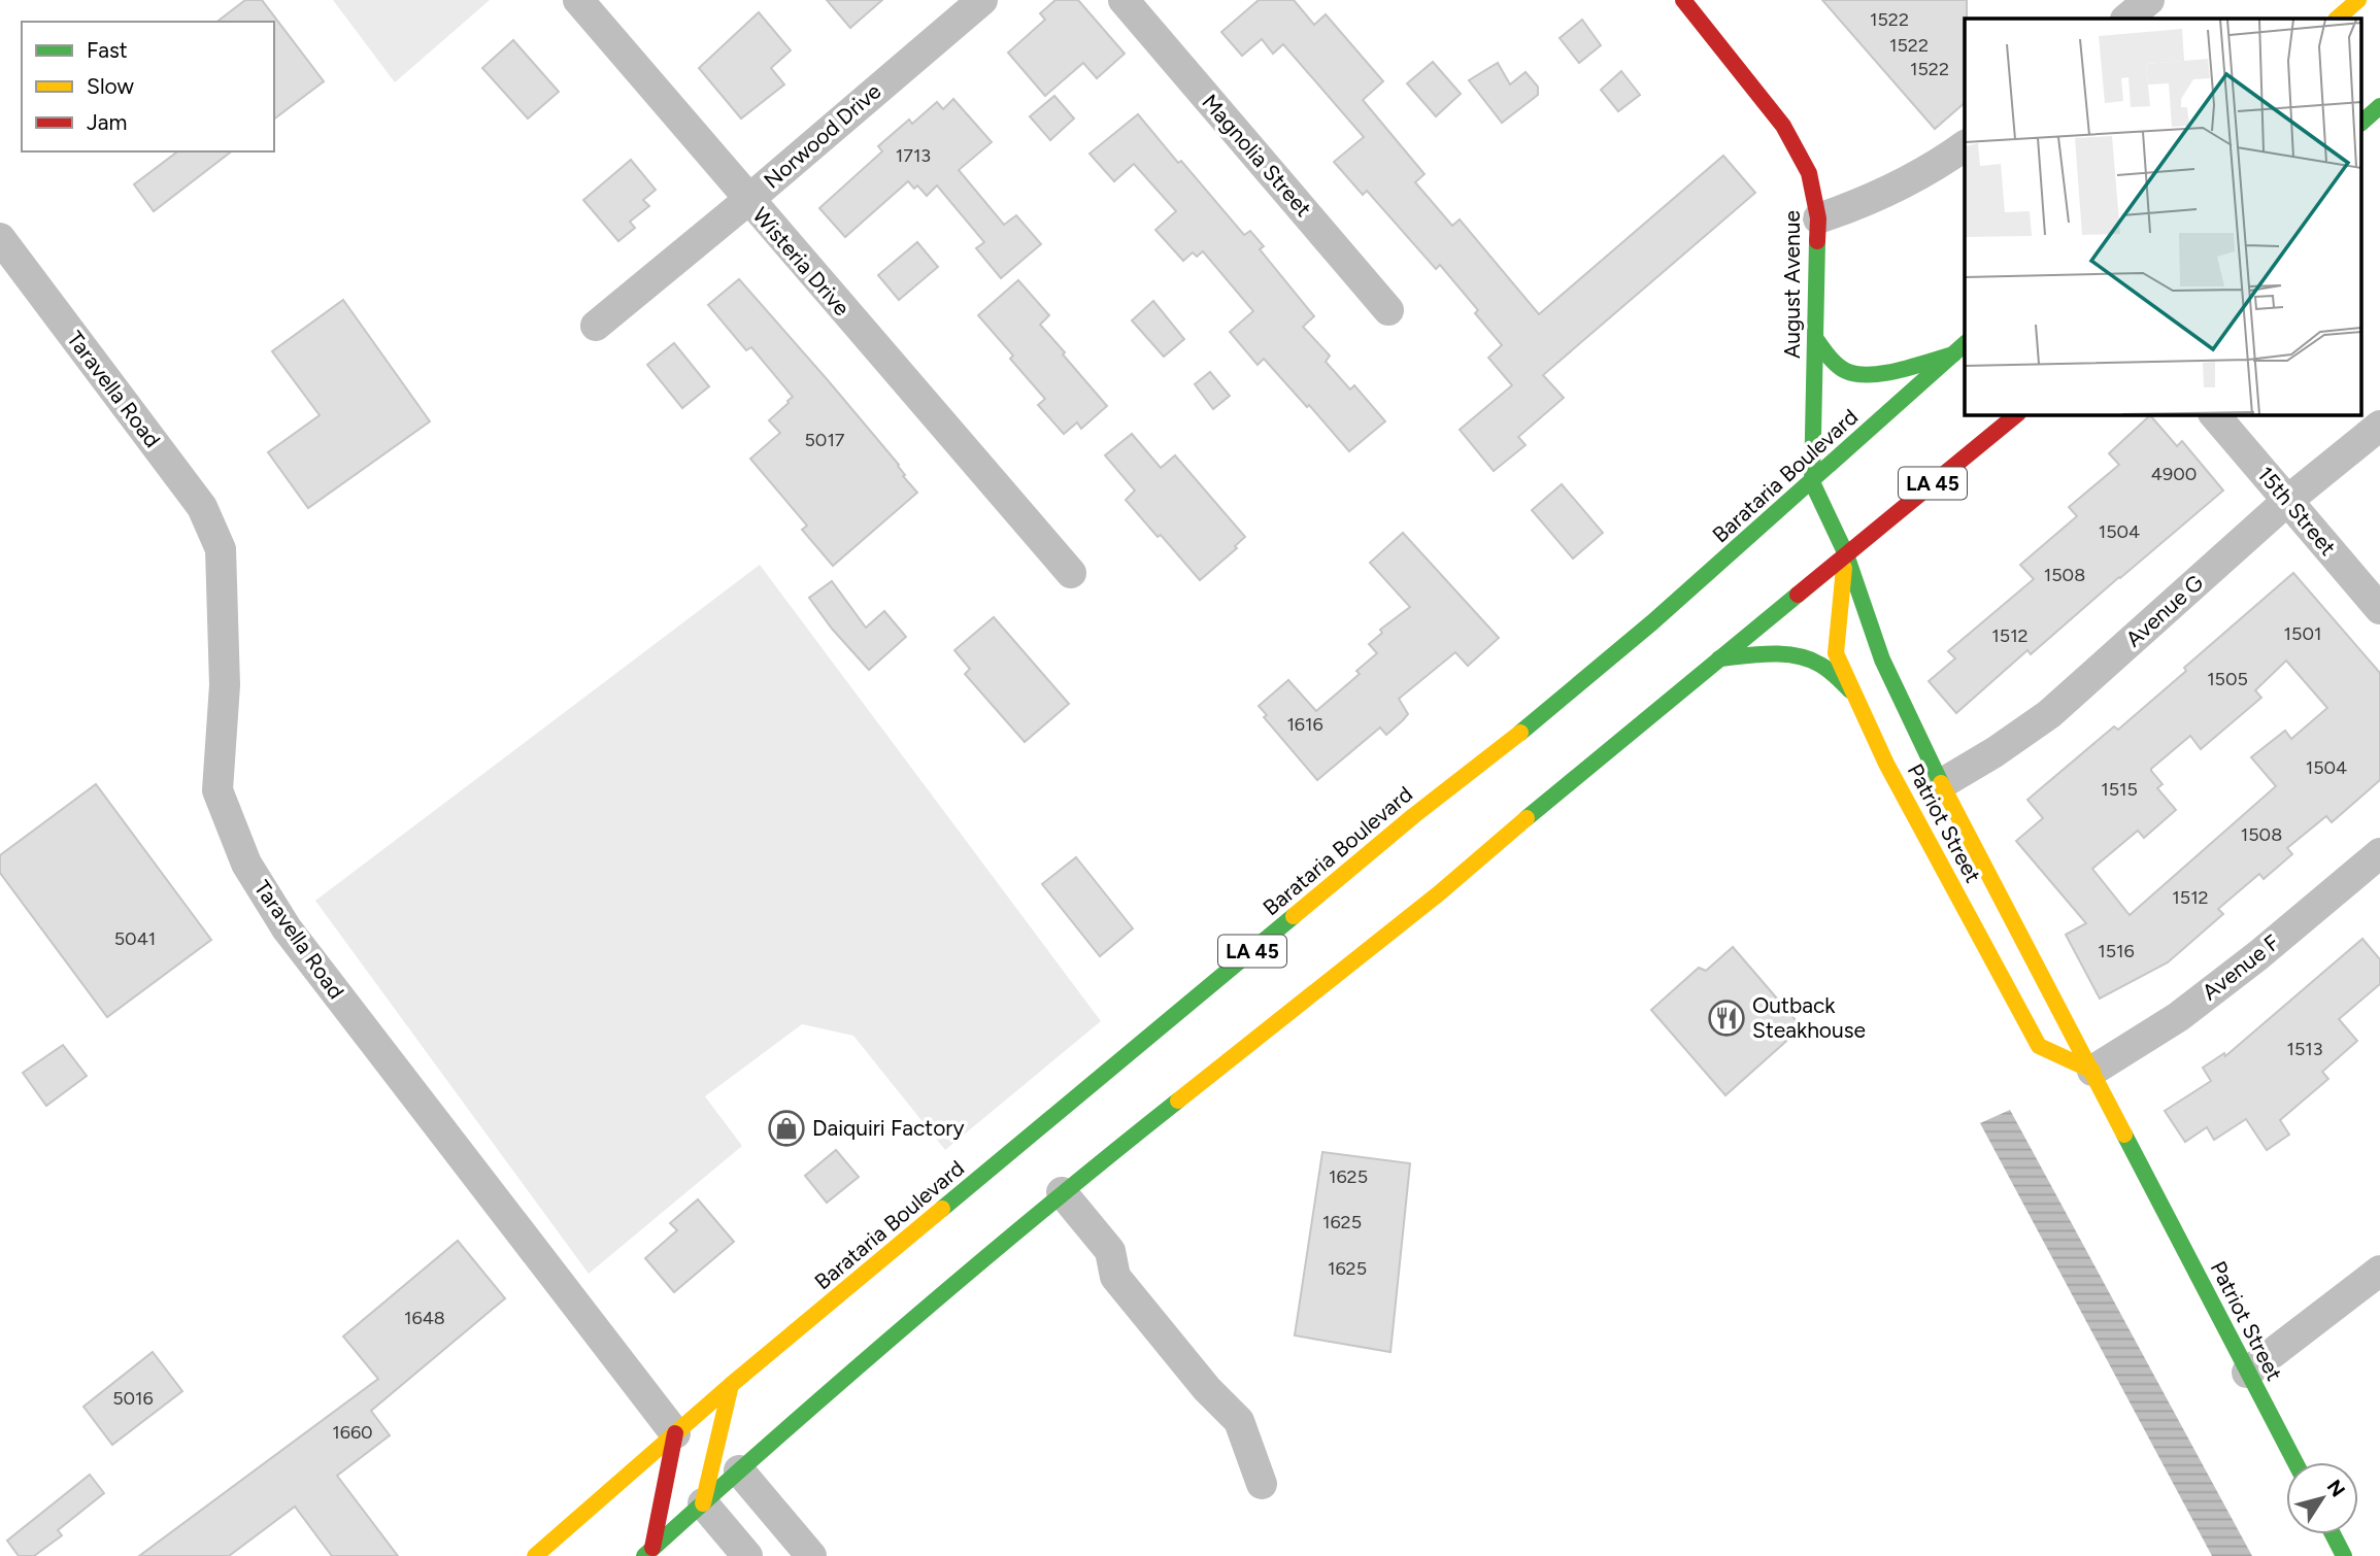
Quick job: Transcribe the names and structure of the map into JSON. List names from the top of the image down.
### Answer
{
  "streets": {
    "main road": [
      "August Avenue",
      "Barataria Boulevard",
      "LA 45",
      "Patriot Street"
    ],
    "street": [
      "Norwood Drive",
      "Magnolia Street",
      "Wisteria Drive",
      "Taravella Road",
      "15th Street",
      "Avenue G",
      "Avenue F"
    ]
  },
  "crossings": [
    ["Norwood Drive", "Wisteria Drive"],
    ["August Avenue", "Barataria Boulevard"],
    ["August Avenue", "Patriot Street"],
    ["Taravella Road", "Barataria Boulevard"],
    ["Barataria Boulevard", "Patriot Street"],
    ["LA 45", "Patriot Street"],
    ["15th Street", "Avenue G"],
    ["Avenue G", "Patriot Street"],
    ["Patriot Street", "Avenue F"]
  ],
  "places": {
    "restaurant": ["Outback Steakhouse"],
    "shop": ["Daiquiri Factory"]
  },
  "house_numbers": [
    "1522",
    "1522",
    "1522",
    "1713",
    "5017",
    "4900",
    "1504",
    "1508",
    "1501",
    "1512",
    "1505",
    "1616",
    "1504",
    "1515",
    "1508",
    "1512",
    "5041",
    "1516",
    "1513",
    "1625",
    "1625",
    "1625",
    "1648",
    "5016",
    "1660"
  ],
  "legend": ["Fast", "Slow", "Jam"],
  "north": "top right"
}
